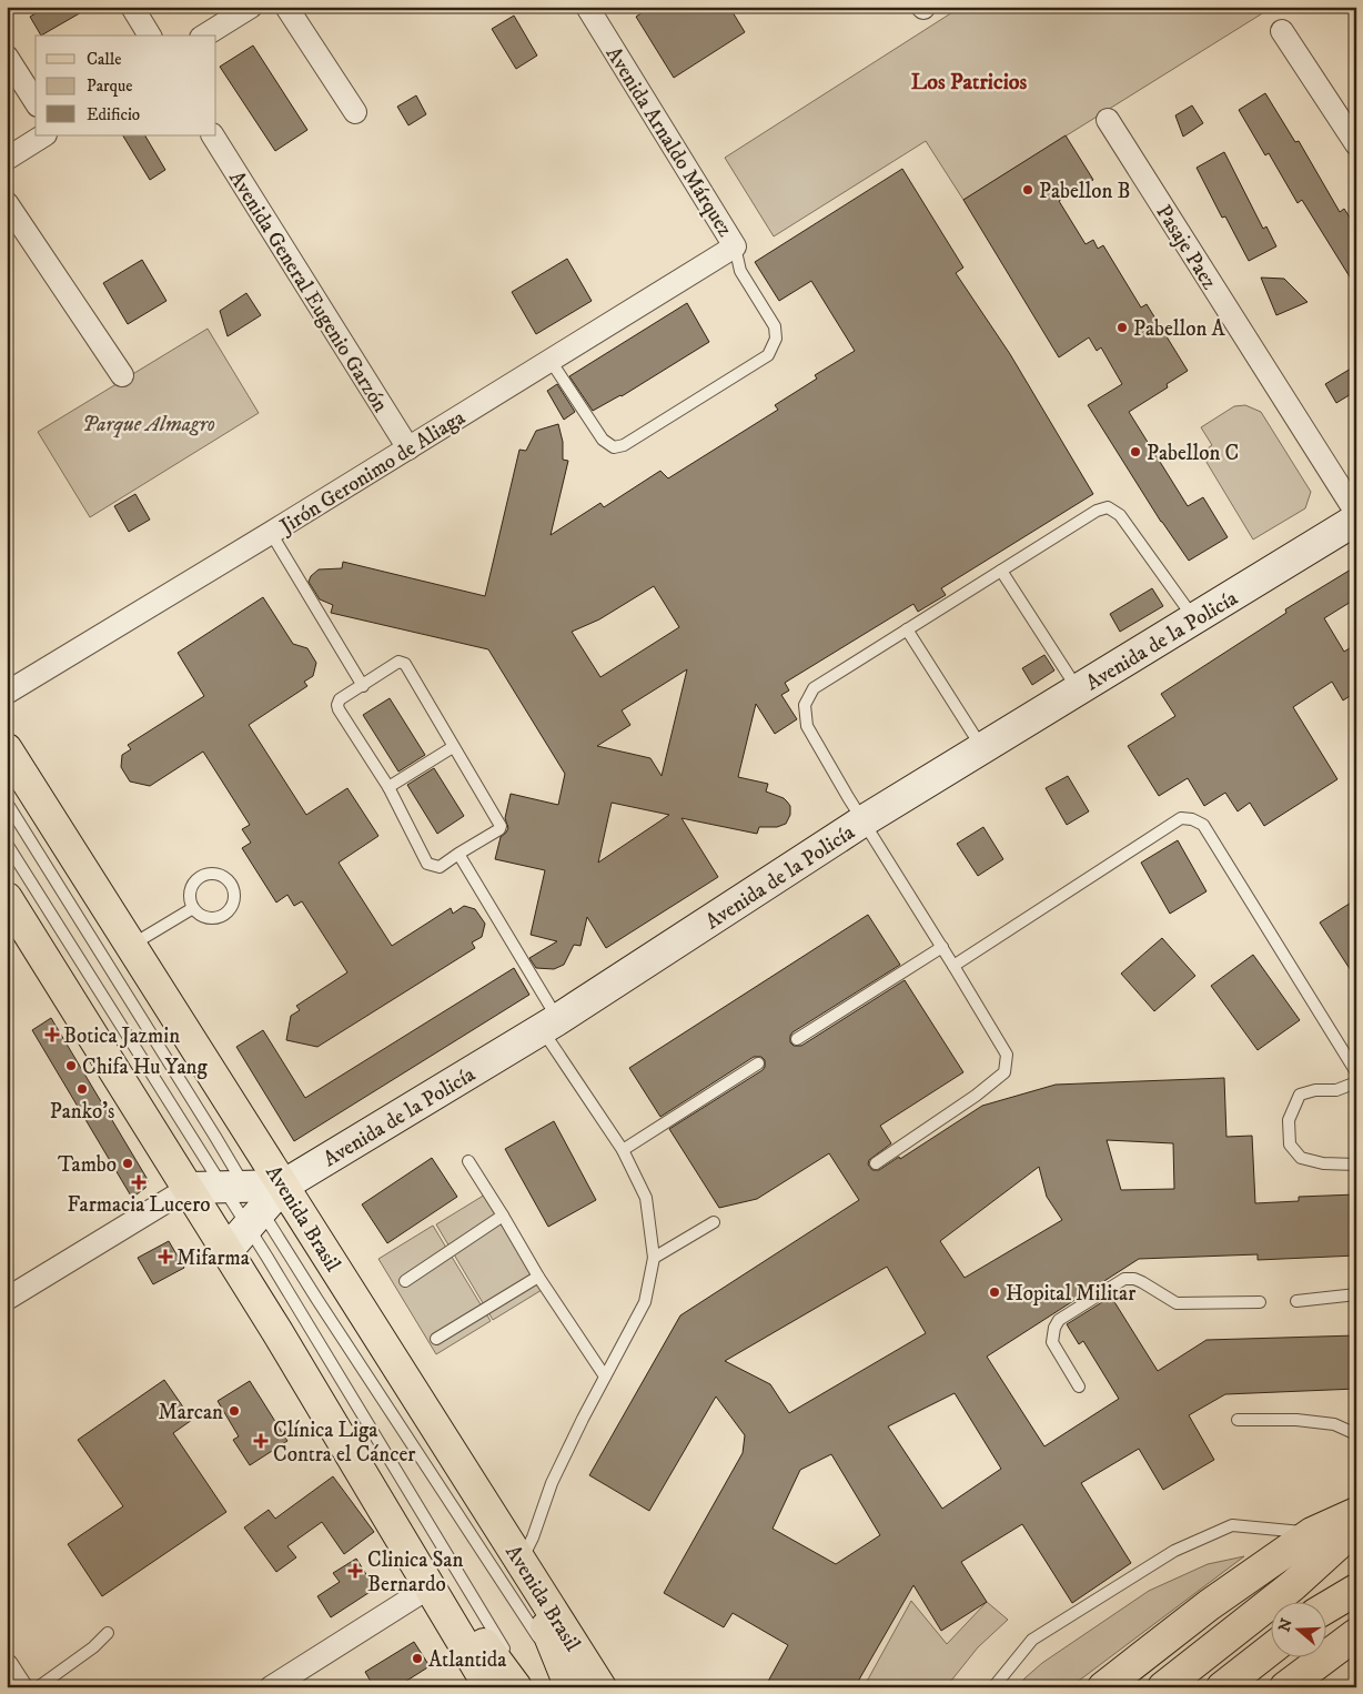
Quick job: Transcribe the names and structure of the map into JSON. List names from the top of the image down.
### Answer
{
  "streets": {
    "main road": ["Avenida Brasil"],
    "street": [
      "Avenida Arnaldo Márquez",
      "Pasaje Paez",
      "Avenida General Eugenio Garzón",
      "Jirón Geronimo de Aliaga",
      "Avenida de la Policía"
    ]
  },
  "crossings": [
    ["Avenida Arnaldo Márquez", "Jirón Geronimo de Aliaga"],
    ["Avenida General Eugenio Garzón", "Jirón Geronimo de Aliaga"],
    ["Avenida de la Policía", "Avenida Brasil"]
  ],
  "districts": ["Los Patricios"],
  "parks": ["Parque Almagro"],
  "places": {
    "other": [
      "Pabellon B",
      "Pabellon A",
      "Pabellon C",
      "Chifa Hu Yang",
      "Panko's",
      "Tambo",
      "Hopital Militar",
      "Marcan",
      "Atlantida"
    ],
    "health": [
      "Botica Jazmin",
      "Farmacia Lucero",
      "Mifarma",
      "Clínica Liga Contra el Cáncer",
      "Clinica San Bernardo"
    ]
  },
  "legend": ["Calle", "Parque", "Edificio"],
  "north": "left"
}
